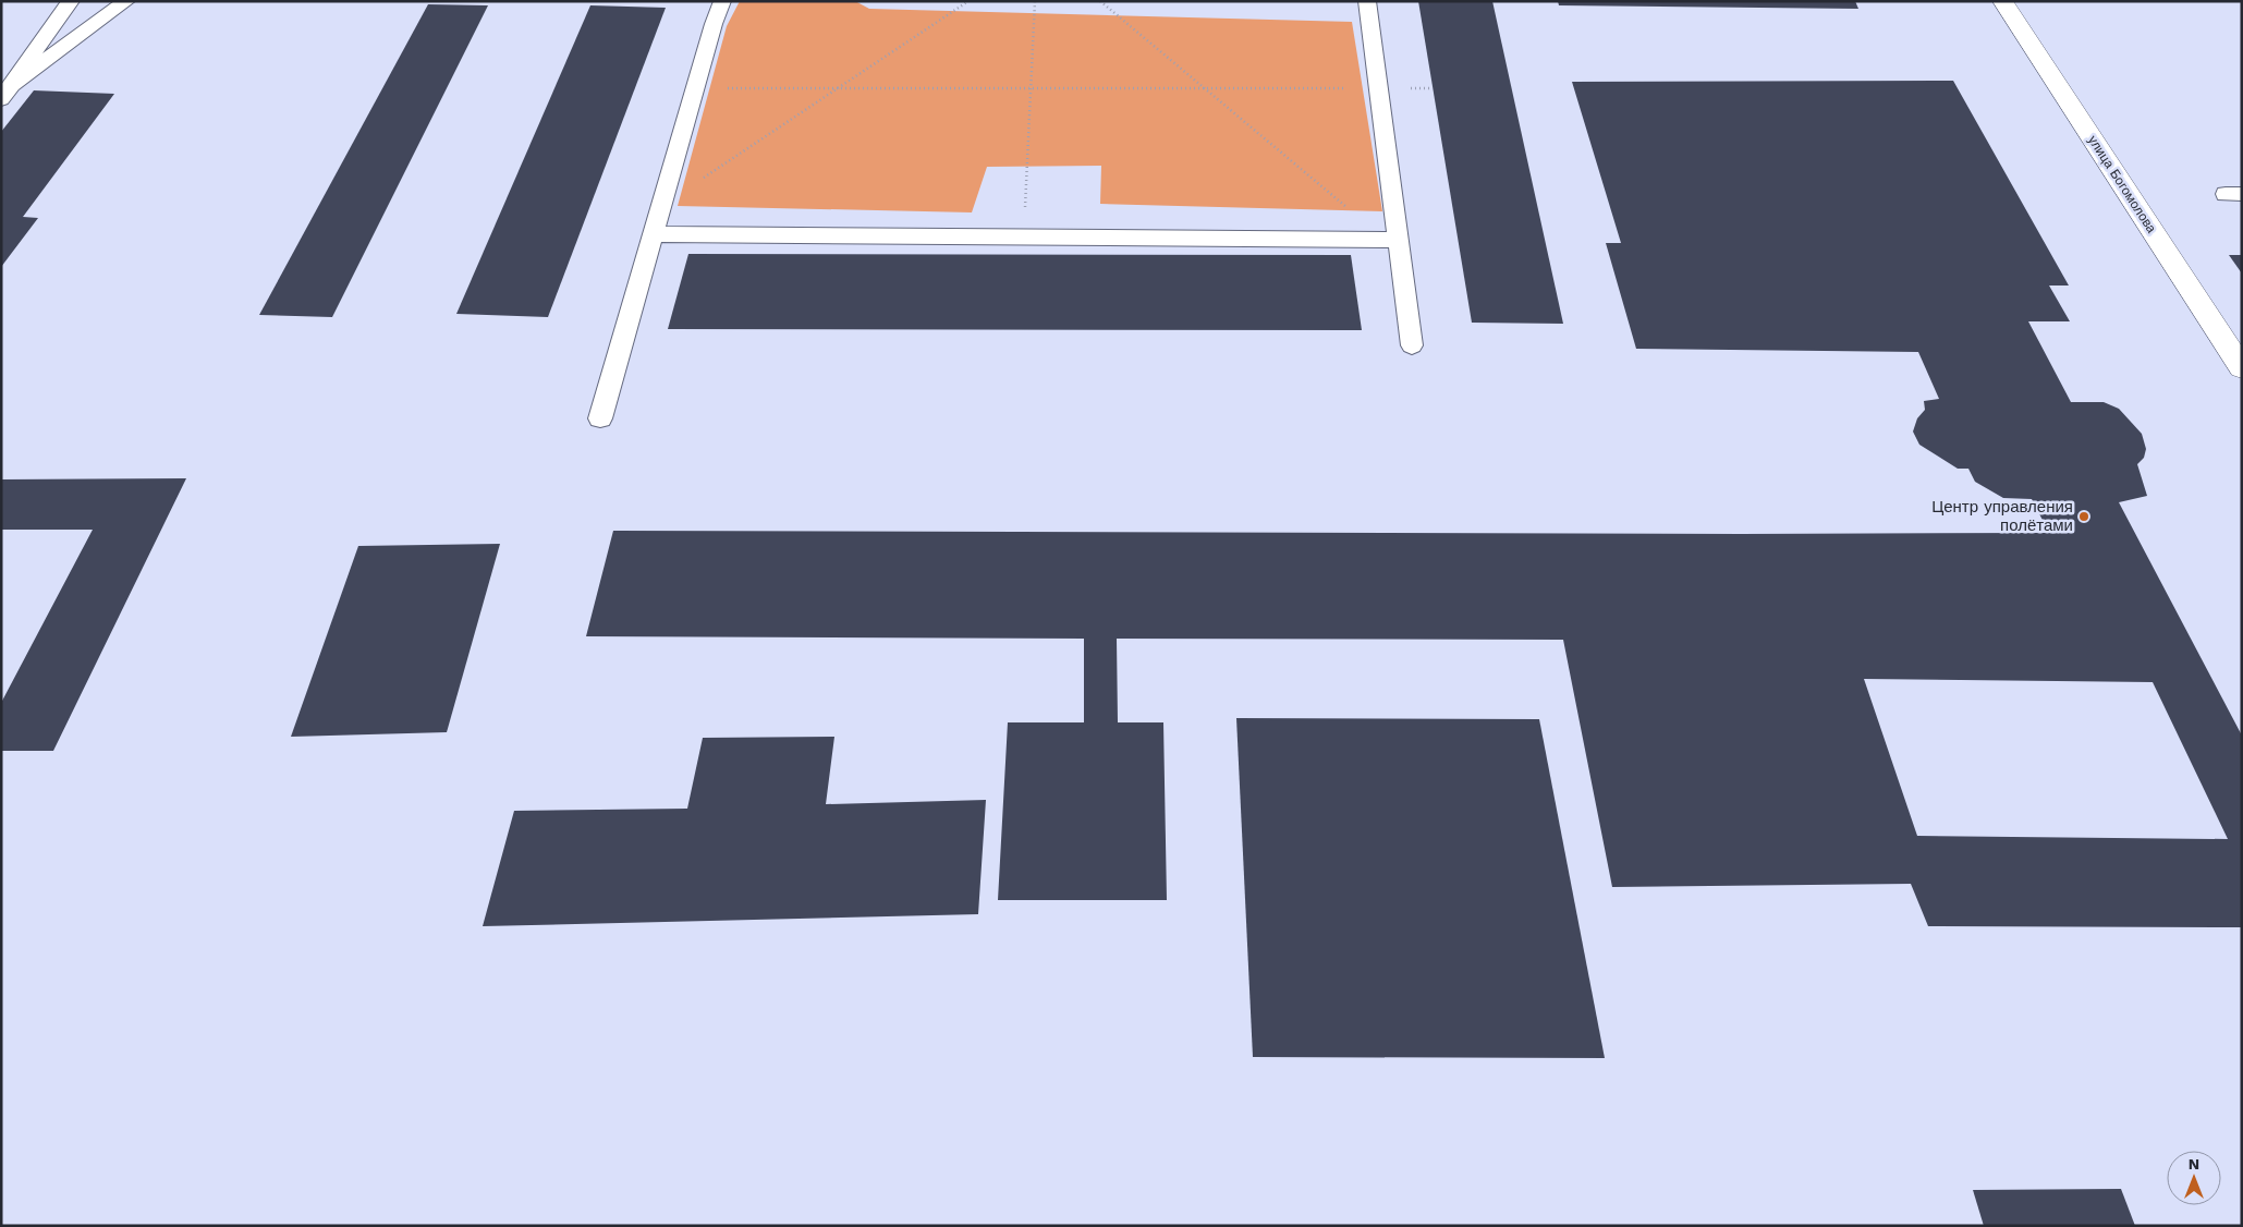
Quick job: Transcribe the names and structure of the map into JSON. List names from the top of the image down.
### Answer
{
  "streets": {
    "street": ["улица Богомолова"]
  },
  "places": ["Центр управления полётами"],
  "north": "top"
}
